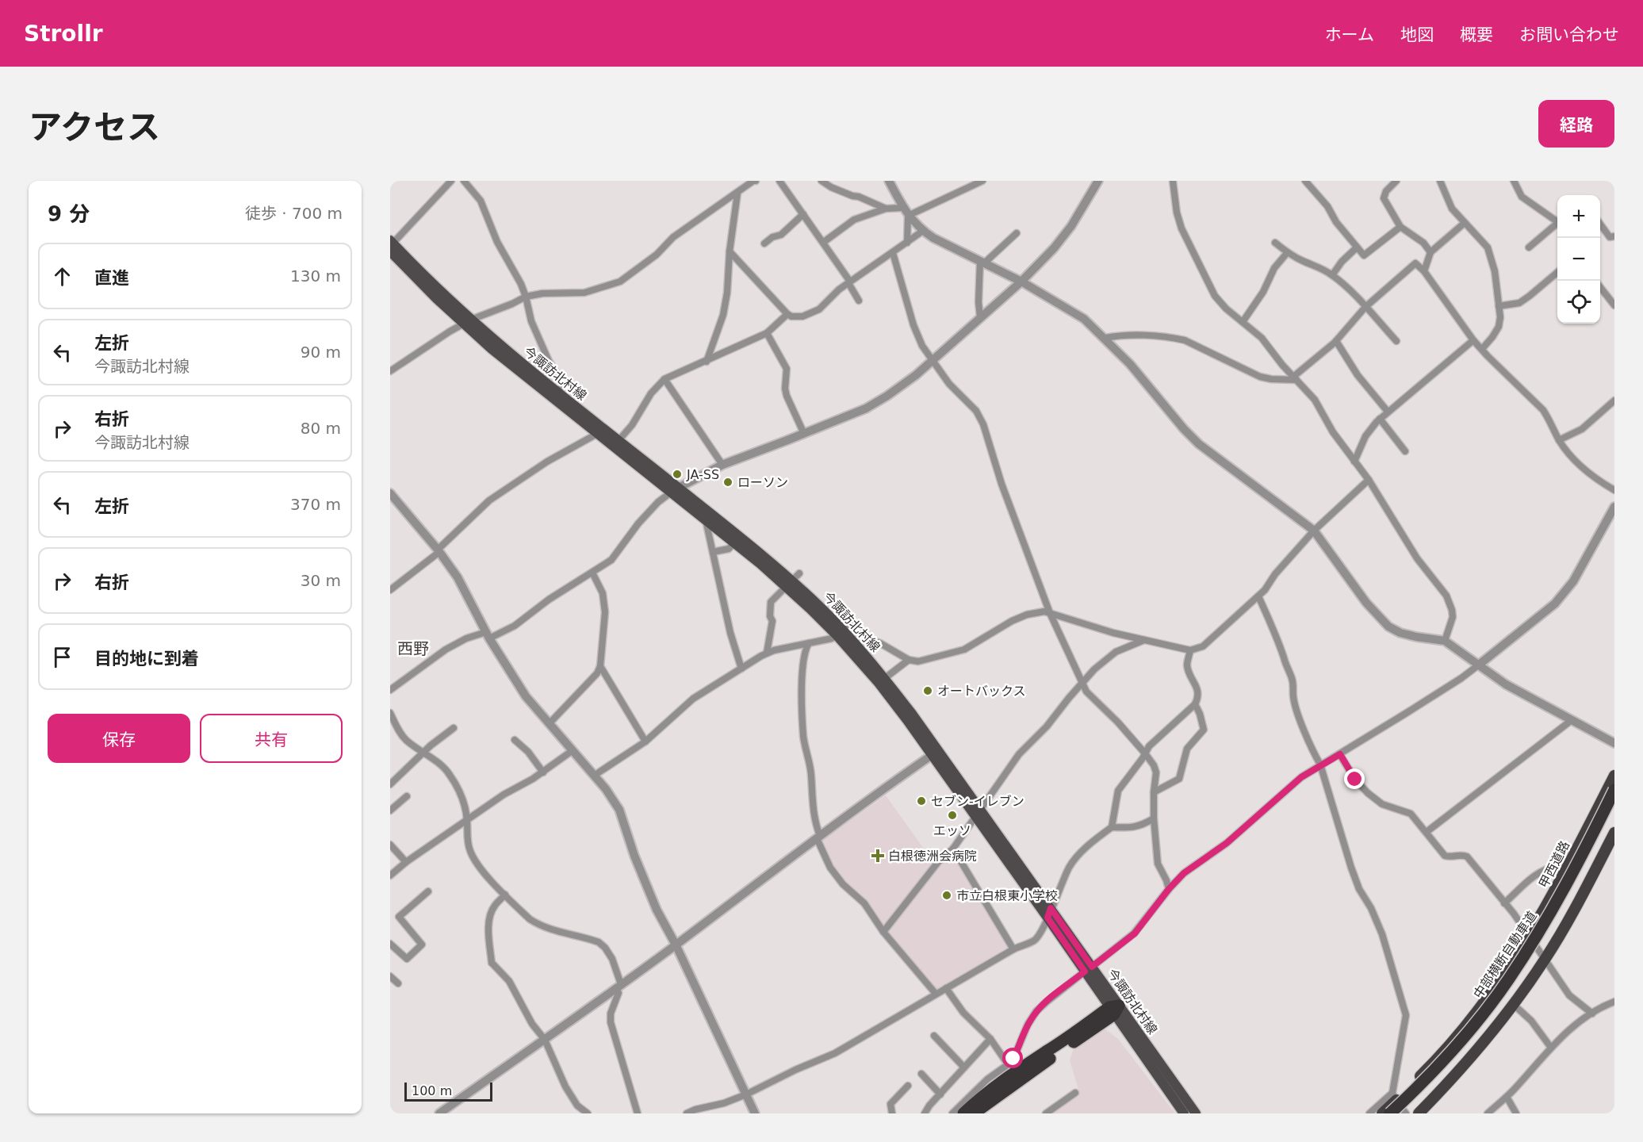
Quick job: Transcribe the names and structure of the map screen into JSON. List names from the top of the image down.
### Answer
{
  "streets": {
    "highway": ["甲西道路", "中部横断自動車道"],
    "main road": ["今諏訪北村線"]
  },
  "districts": ["西野"],
  "places": {
    "other": [
      "JA-SS",
      "ローソン",
      "オートバックス",
      "セブン-イレブン",
      "エッソ",
      "市立白根東小学校"
    ],
    "health": ["白根徳洲会病院"]
  },
  "scale_bar": "100 m",
  "page": {
    "header": "Strollr",
    "nav": [
      "ホーム",
      "地図",
      "概要",
      "お問い合わせ"
    ],
    "title": "アクセス",
    "buttons": [
      "経路",
      ["保存", "共有"]
    ],
    "heading": ["9 分", "徒歩 · 700 m"],
    "map_buttons": ["+", "−"],
    "list": [
      ["直進", "130 m"],
      ["左折", "今諏訪北村線", "90 m"],
      ["右折", "今諏訪北村線", "80 m"],
      ["左折", "370 m"],
      ["右折", "30 m"],
      "目的地に到着"
    ],
    "scale": "100 m"
  }
}
